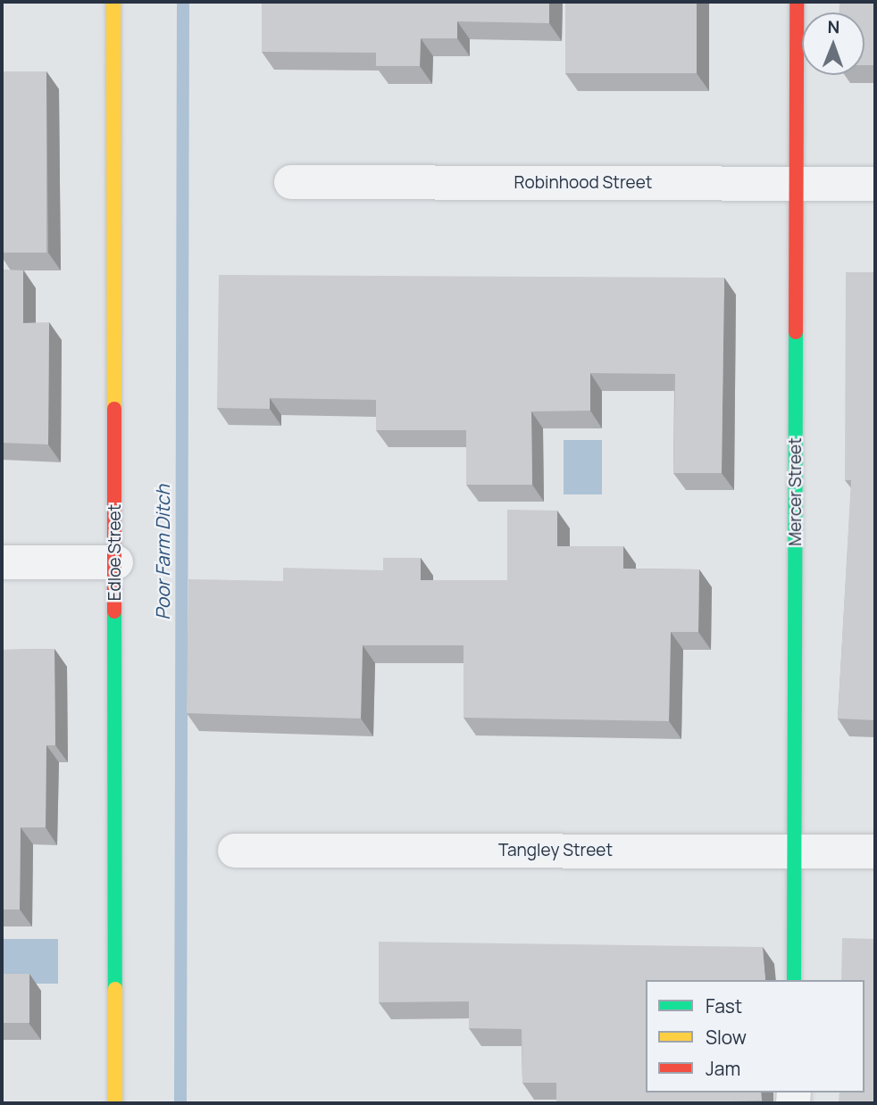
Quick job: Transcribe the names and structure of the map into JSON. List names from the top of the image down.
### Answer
{
  "streets": {
    "street": [
      "Robinhood Street",
      "Mercer Street",
      "Edloe Street",
      "Tangley Street"
    ]
  },
  "crossings": [
    ["Robinhood Street", "Mercer Street"],
    ["Mercer Street", "Tangley Street"]
  ],
  "water": ["Poor Farm Ditch"],
  "legend": ["Fast", "Slow", "Jam"],
  "north": "top"
}
